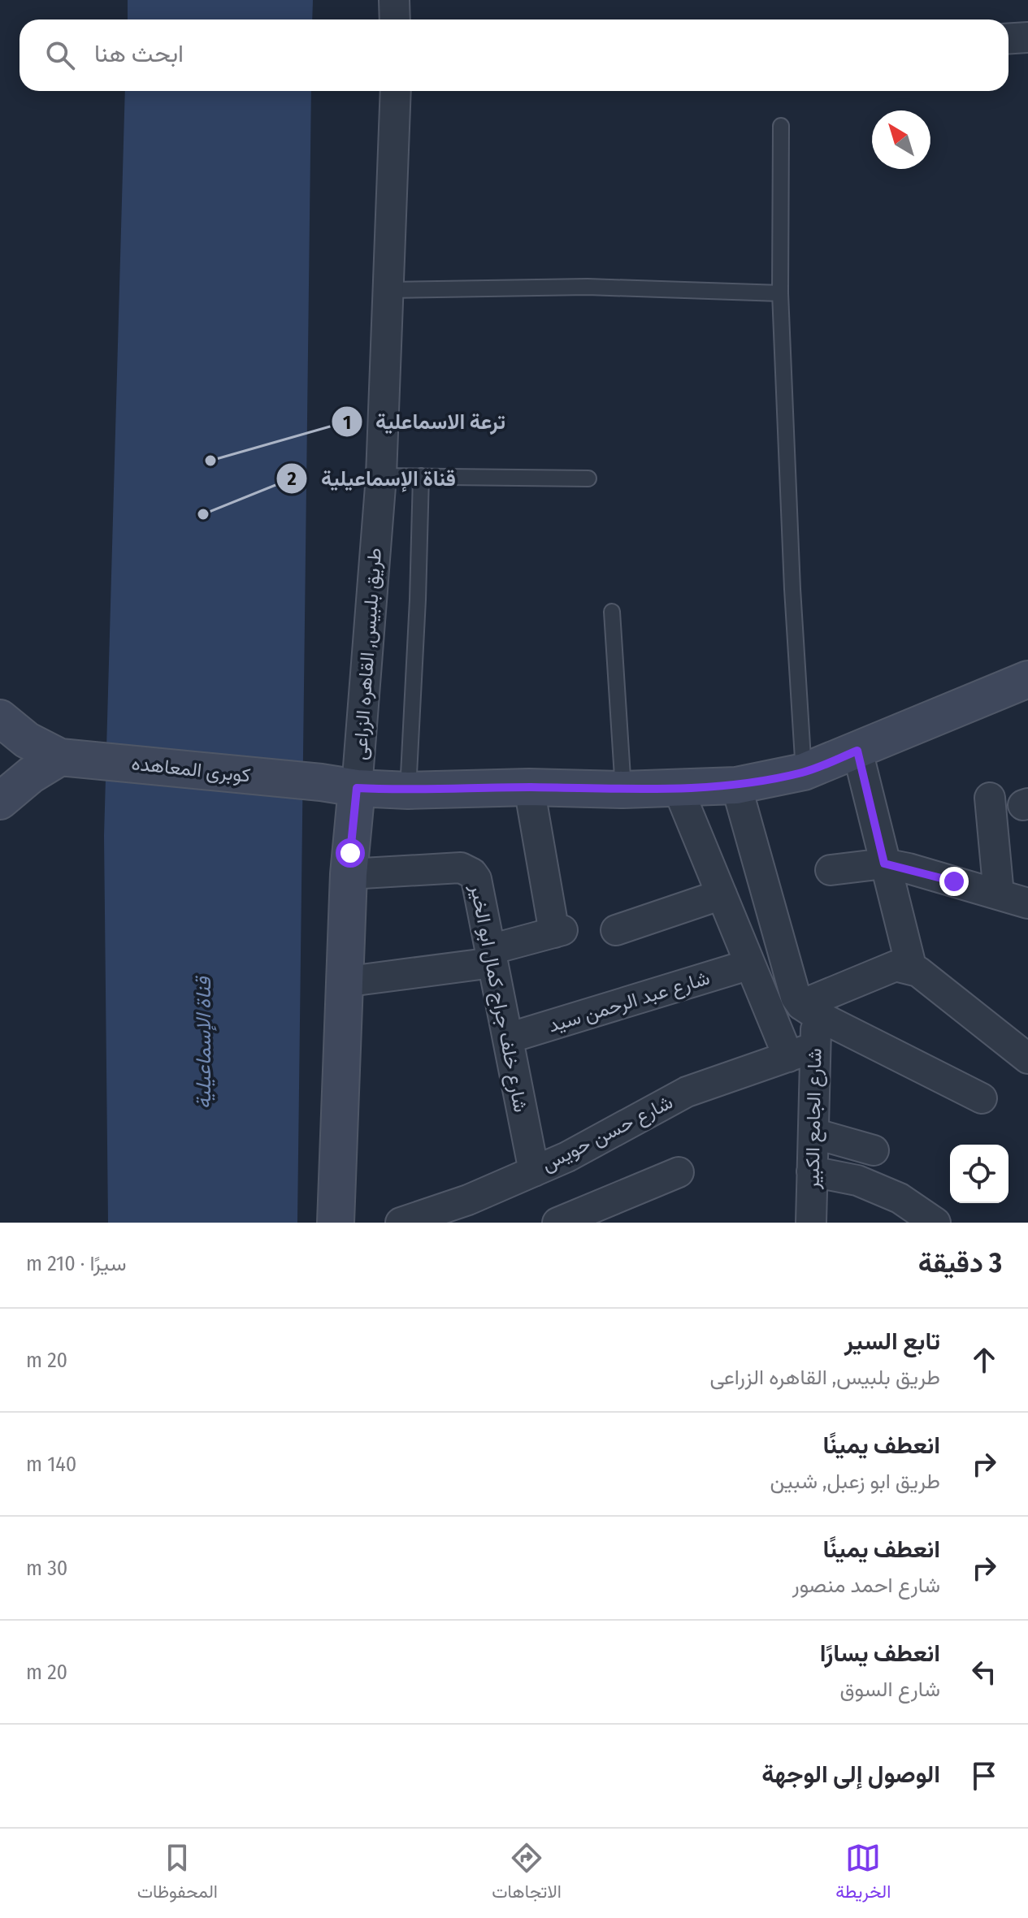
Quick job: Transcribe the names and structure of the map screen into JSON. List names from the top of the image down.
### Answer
{
  "streets": {
    "main road": ["طريق بلبيس, القاهره الزراعى", "كوبرى المعاهده"],
    "street": [
      "شارع خلف جراج كمال ابو الخير",
      "شارع عبد الرحمن سيد",
      "شارع الجامع الكبير",
      "شارع حسن حويس"
    ]
  },
  "crossings": [
    ["طريق بلبيس, القاهره الزراعى", "كوبرى المعاهده"],
    ["طريق بلبيس, القاهره الزراعى", "شارع خلف جراج كمال ابو الخير"],
    ["شارع خلف جراج كمال ابو الخير", "شارع عبد الرحمن سيد"],
    ["شارع خلف جراج كمال ابو الخير", "شارع حسن حويس"],
    ["شارع الجامع الكبير", "شارع حسن حويس"]
  ],
  "water": ["قناة الإسماعيلية"],
  "places": ["ترعة الاسماعلية", "قناة الإسماعيلية"],
  "north": "top left",
  "page": {
    "search": "ابحث هنا",
    "heading": ["3 دقيقة", "سيرًا · 210 m"],
    "list": [
      ["تابع السير", "طريق بلبيس, القاهره الزراعى", "20 m"],
      ["انعطف يمينًا", "طريق ابو زعبل, شبين", "140 m"],
      ["انعطف يمينًا", "شارع احمد منصور", "30 m"],
      ["انعطف يسارًا", "شارع السوق", "20 m"],
      "الوصول إلى الوجهة"
    ],
    "nav": ["الخريطة", "الاتجاهات", "المحفوظات"]
  }
}
